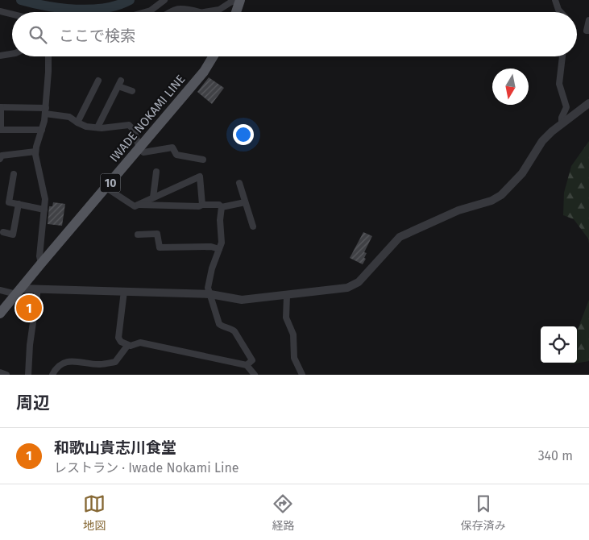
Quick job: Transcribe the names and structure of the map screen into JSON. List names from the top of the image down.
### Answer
{
  "streets": {
    "main road": ["IWADE NOKAMI LINE", "10"]
  },
  "north": "bottom",
  "page": {
    "search": "ここで検索",
    "pins": "1",
    "heading": "周辺",
    "list": [
      {
        "mark": "1",
        "name": "和歌山貴志川食堂",
        "note": "レストラン · Iwade Nokami Line",
        "value": "340 m"
      }
    ],
    "nav": ["地図", "経路", "保存済み"]
  }
}
